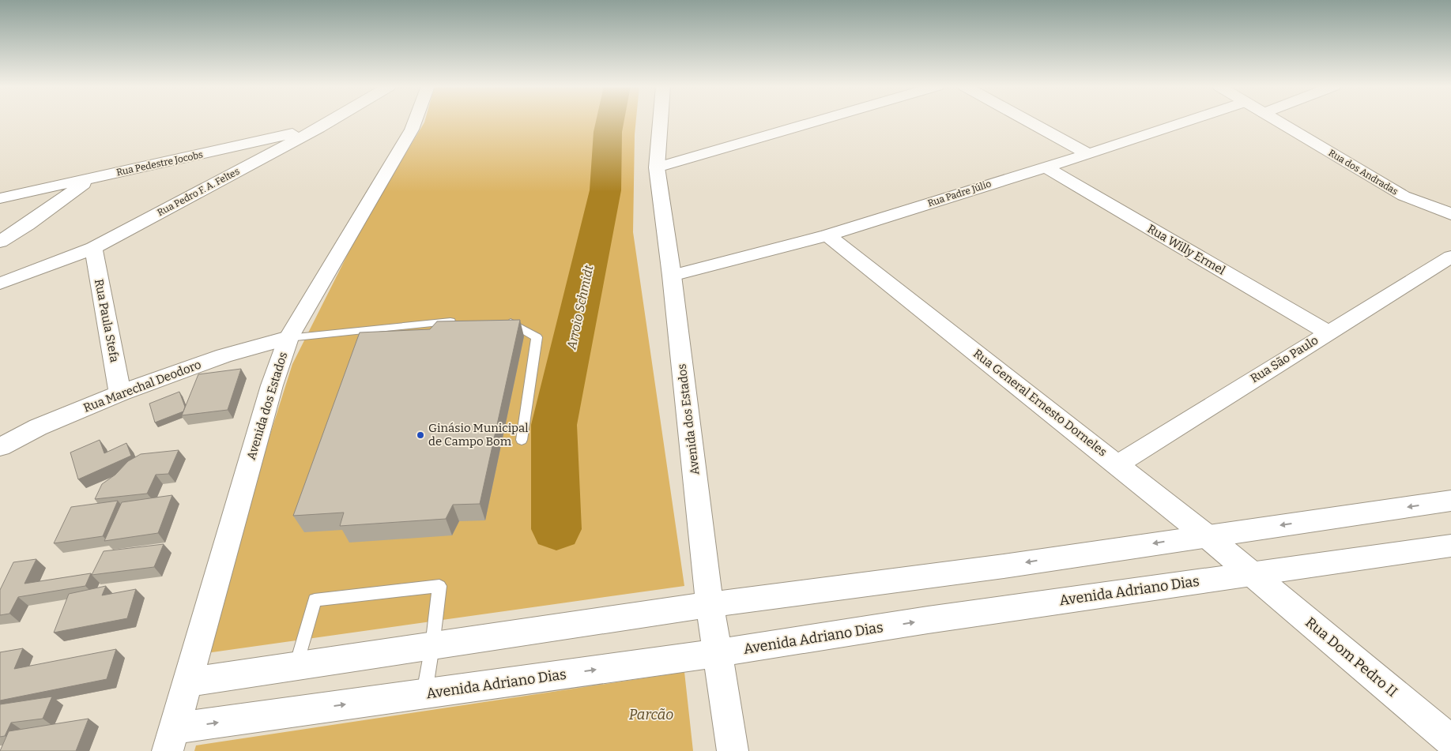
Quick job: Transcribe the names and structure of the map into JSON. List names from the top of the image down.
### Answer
{
  "streets": {
    "street": [
      "Rua Pedestre Jocobs",
      "Rua dos Andradas",
      "Rua Pedro F. A. Feltes",
      "Rua Padre Júlio",
      "Rua Willy Ermel",
      "Rua Paula Stefa",
      "Rua São Paulo",
      "Rua Marechal Deodoro",
      "Rua General Ernesto Dorneles",
      "Avenida dos Estados",
      "Avenida Adriano Dias",
      "Rua Dom Pedro II"
    ]
  },
  "crossings": [
    ["Rua Pedestre Jocobs", "Rua Pedro F. A. Feltes"],
    ["Rua Pedro F. A. Feltes", "Rua Paula Stefa"],
    ["Rua Padre Júlio", "Rua Willy Ermel"],
    ["Rua Padre Júlio", "Rua General Ernesto Dorneles"],
    ["Rua Padre Júlio", "Avenida dos Estados"],
    ["Rua Willy Ermel", "Rua São Paulo"],
    ["Rua Paula Stefa", "Rua Marechal Deodoro"],
    ["Rua São Paulo", "Rua General Ernesto Dorneles"],
    ["Rua Marechal Deodoro", "Avenida dos Estados"],
    ["Rua General Ernesto Dorneles", "Avenida Adriano Dias"],
    ["Rua General Ernesto Dorneles", "Rua Dom Pedro II"],
    ["Avenida dos Estados", "Avenida Adriano Dias"],
    ["Avenida Adriano Dias", "Rua Dom Pedro II"]
  ],
  "water": ["Arroio Schmidt"],
  "parks": ["Parcão"],
  "places": ["Ginásio Municipal de Campo Bom"]
}
